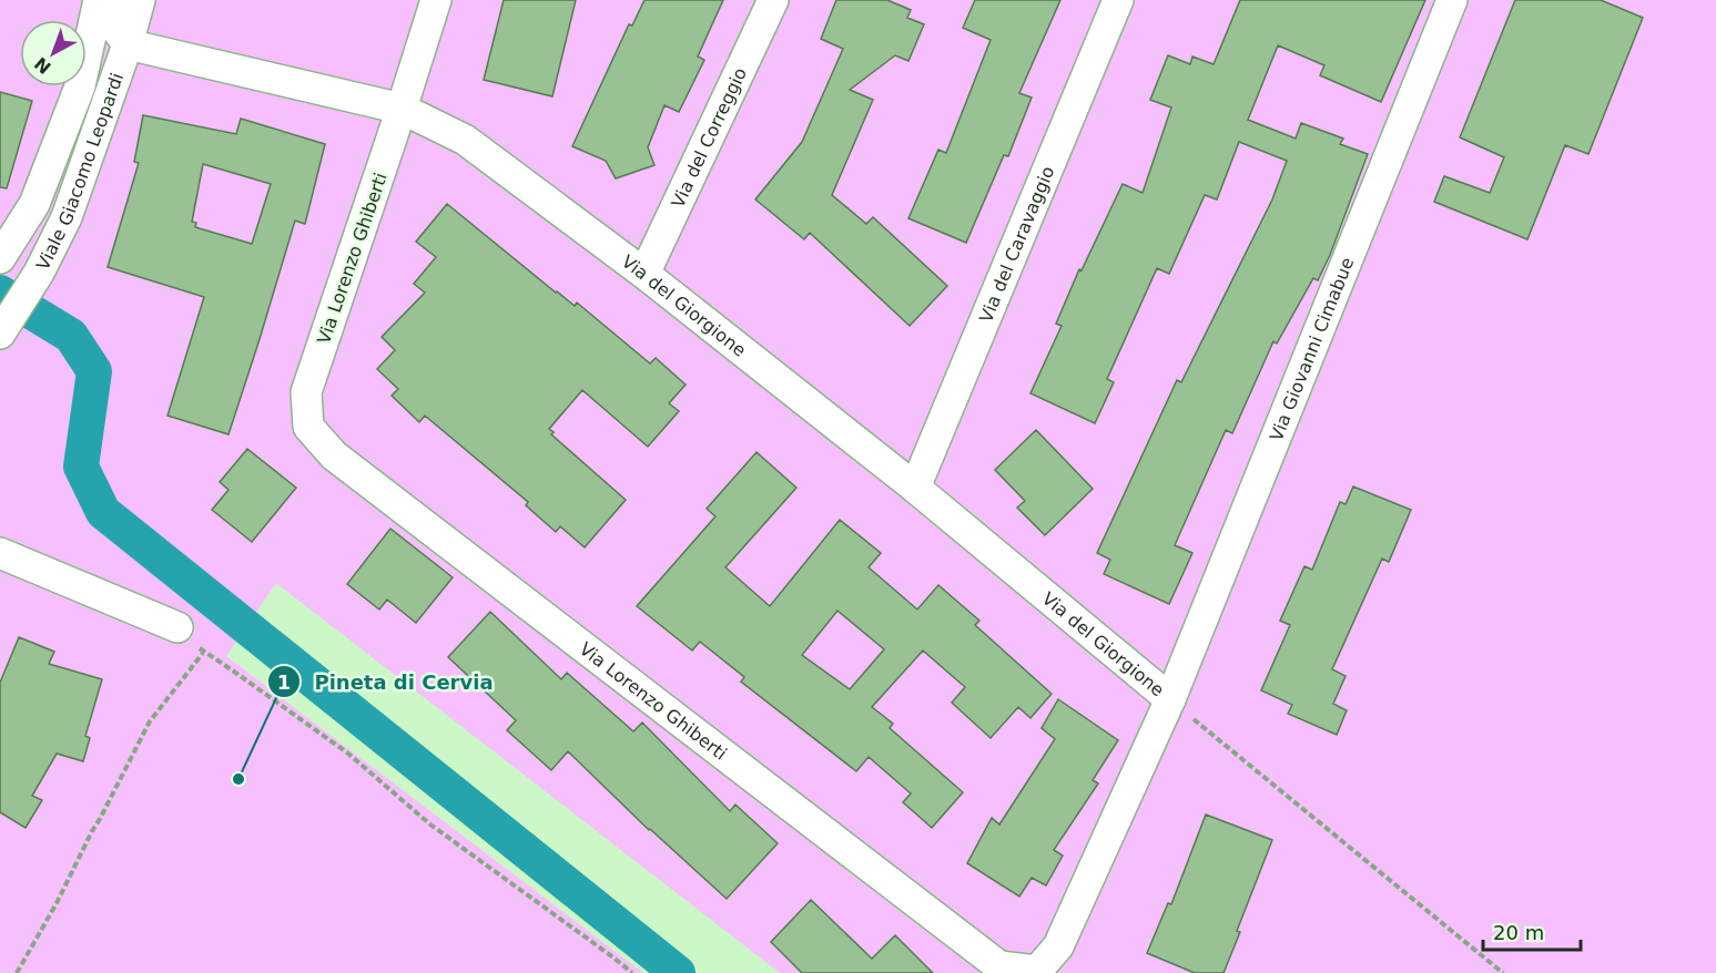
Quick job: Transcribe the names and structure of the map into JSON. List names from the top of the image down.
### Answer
{
  "streets": {
    "street": [
      "Via del Correggio",
      "Viale Giacomo Leopardi",
      "Via del Caravaggio",
      "Via Lorenzo Ghiberti",
      "Via del Giorgione",
      "Via Giovanni Cimabue"
    ]
  },
  "crossings": [
    ["Via del Correggio", "Via del Giorgione"],
    ["Viale Giacomo Leopardi", "Via del Giorgione"],
    ["Via del Caravaggio", "Via del Giorgione"],
    ["Via Lorenzo Ghiberti", "Via del Giorgione"],
    ["Via Lorenzo Ghiberti", "Via Giovanni Cimabue"],
    ["Via del Giorgione", "Via Giovanni Cimabue"]
  ],
  "places": ["Pineta di Cervia"],
  "scale_bar": "20 m",
  "north": "bottom left"
}
